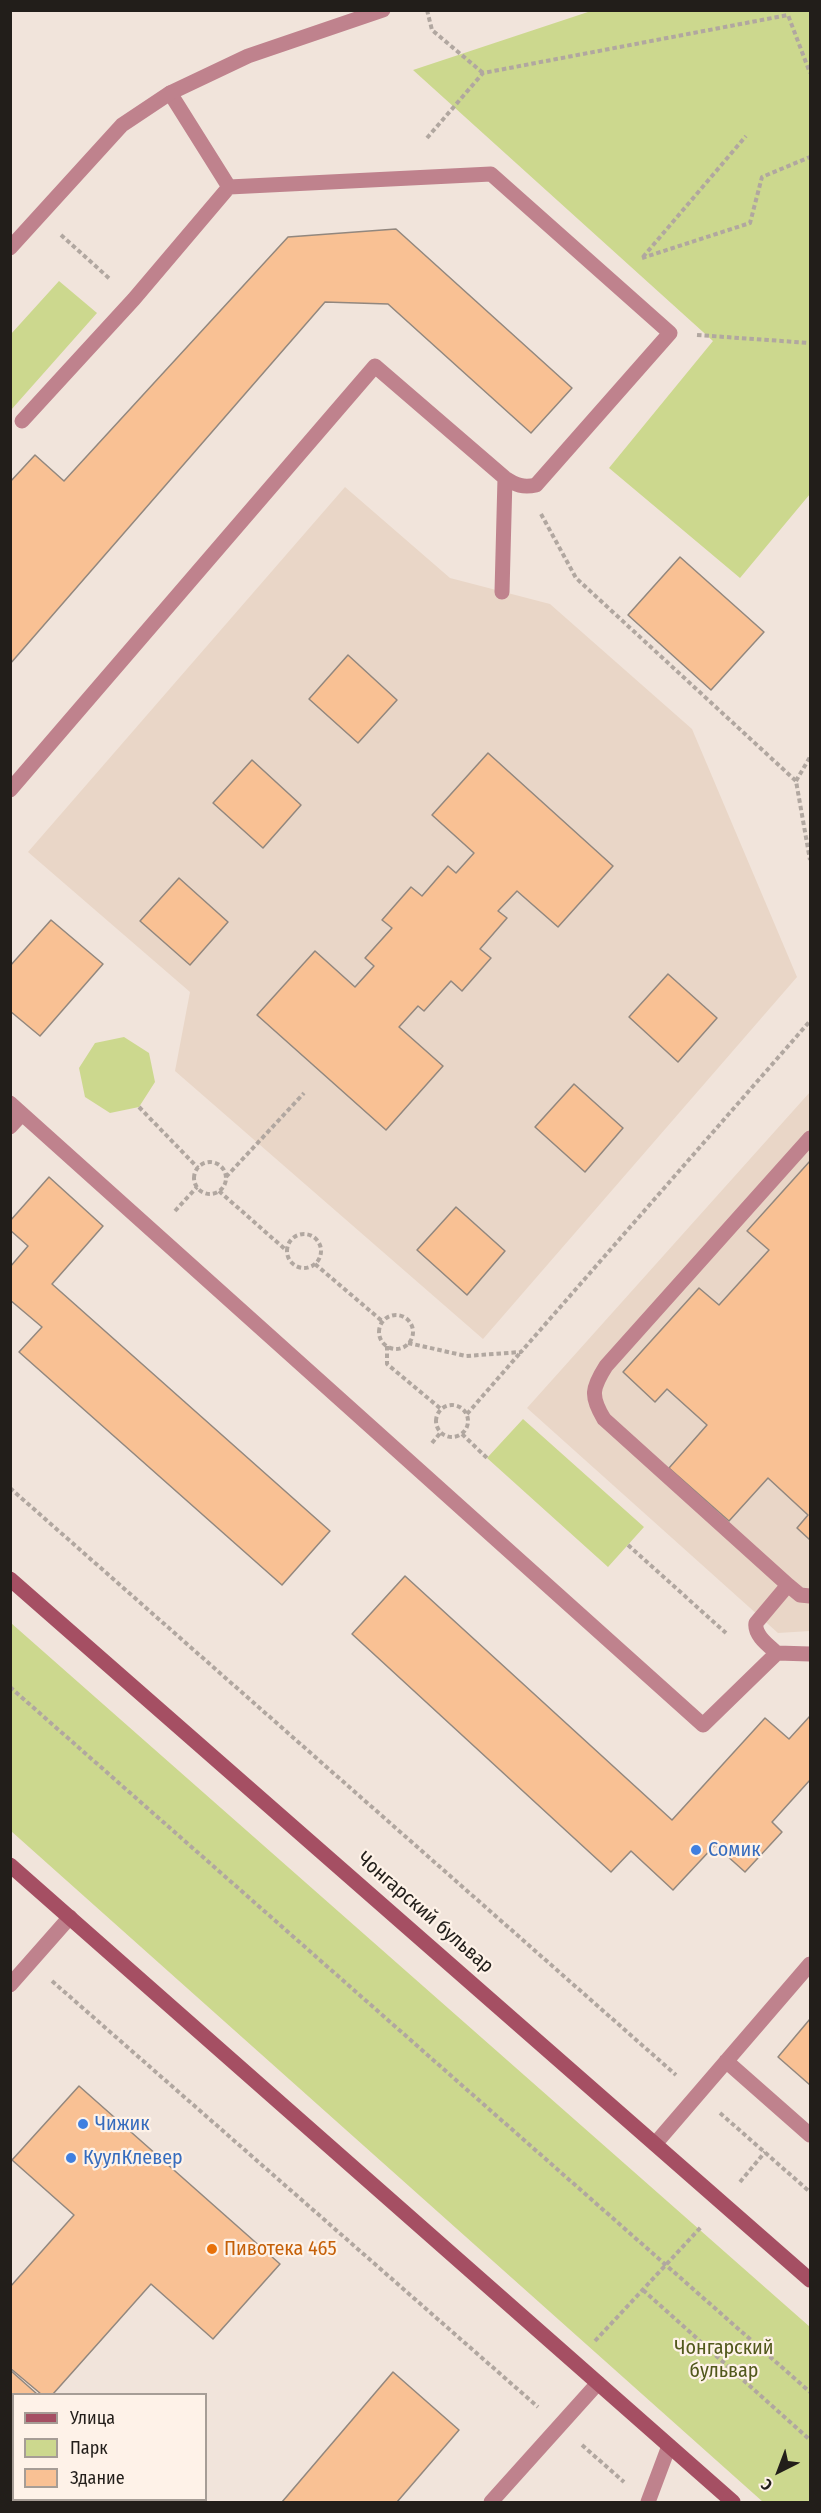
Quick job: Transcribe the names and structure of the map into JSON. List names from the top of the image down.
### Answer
{
  "streets": {
    "main road": ["Чонгарский бульвар"]
  },
  "parks": ["Чонгарский бульвар"],
  "places": [
    "Сомик",
    "Чижик",
    "КуулКлевер",
    "Пивотека 465"
  ],
  "legend": ["Улица", "Парк", "Здание"],
  "north": "bottom left"
}
